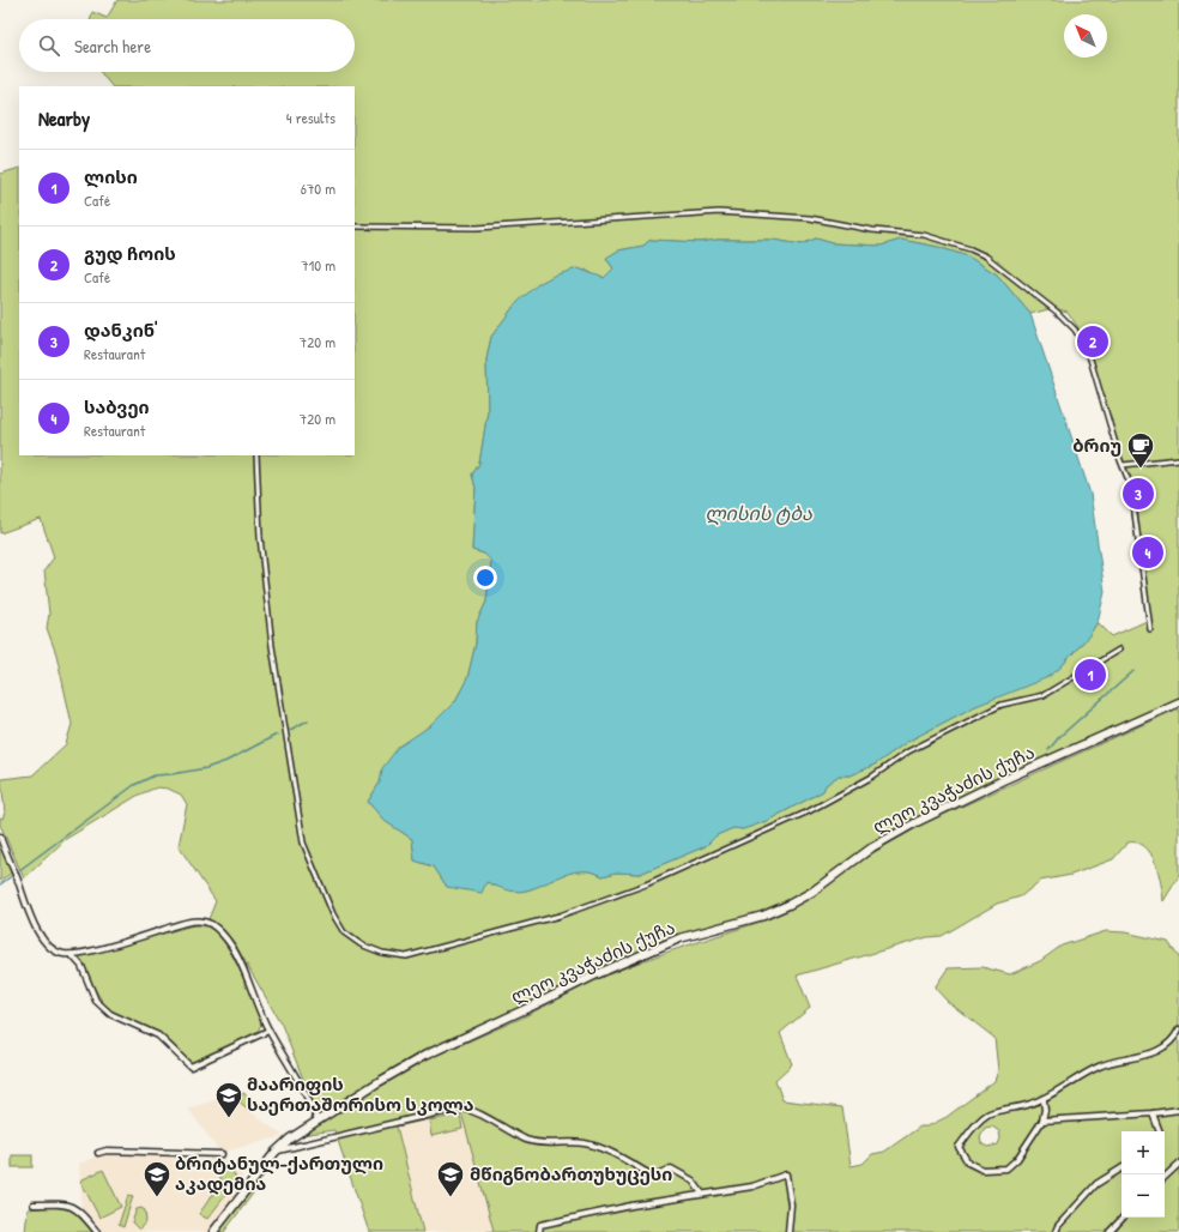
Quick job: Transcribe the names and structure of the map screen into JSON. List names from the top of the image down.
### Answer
{
  "streets": {
    "main road": ["ლეო კვაჭაძის ქუჩა"]
  },
  "water": ["ლისის ტბა"],
  "places": {
    "cafe": ["ბრიუ"],
    "school or university": ["მაარიფის საერთაშორისო სკოლა", "ბრიტანულ-ქართული აკადემია", "მწიგნობართუხუცესი"]
  },
  "north": "top left",
  "page": {
    "search": "Search here",
    "heading": ["Nearby", "4 results"],
    "list": [
      {
        "mark": "1",
        "name": "ლისი",
        "note": "Café",
        "value": "670 m"
      },
      {
        "mark": "2",
        "name": "გუდ ჩოის",
        "note": "Café",
        "value": "710 m"
      },
      {
        "mark": "3",
        "name": "დანკინ'",
        "note": "Restaurant",
        "value": "720 m"
      },
      {
        "mark": "4",
        "name": "საბვეი",
        "note": "Restaurant",
        "value": "720 m"
      }
    ],
    "pins": [
      "2",
      "3",
      "4",
      "1"
    ],
    "map_buttons": ["+", "−"]
  }
}
